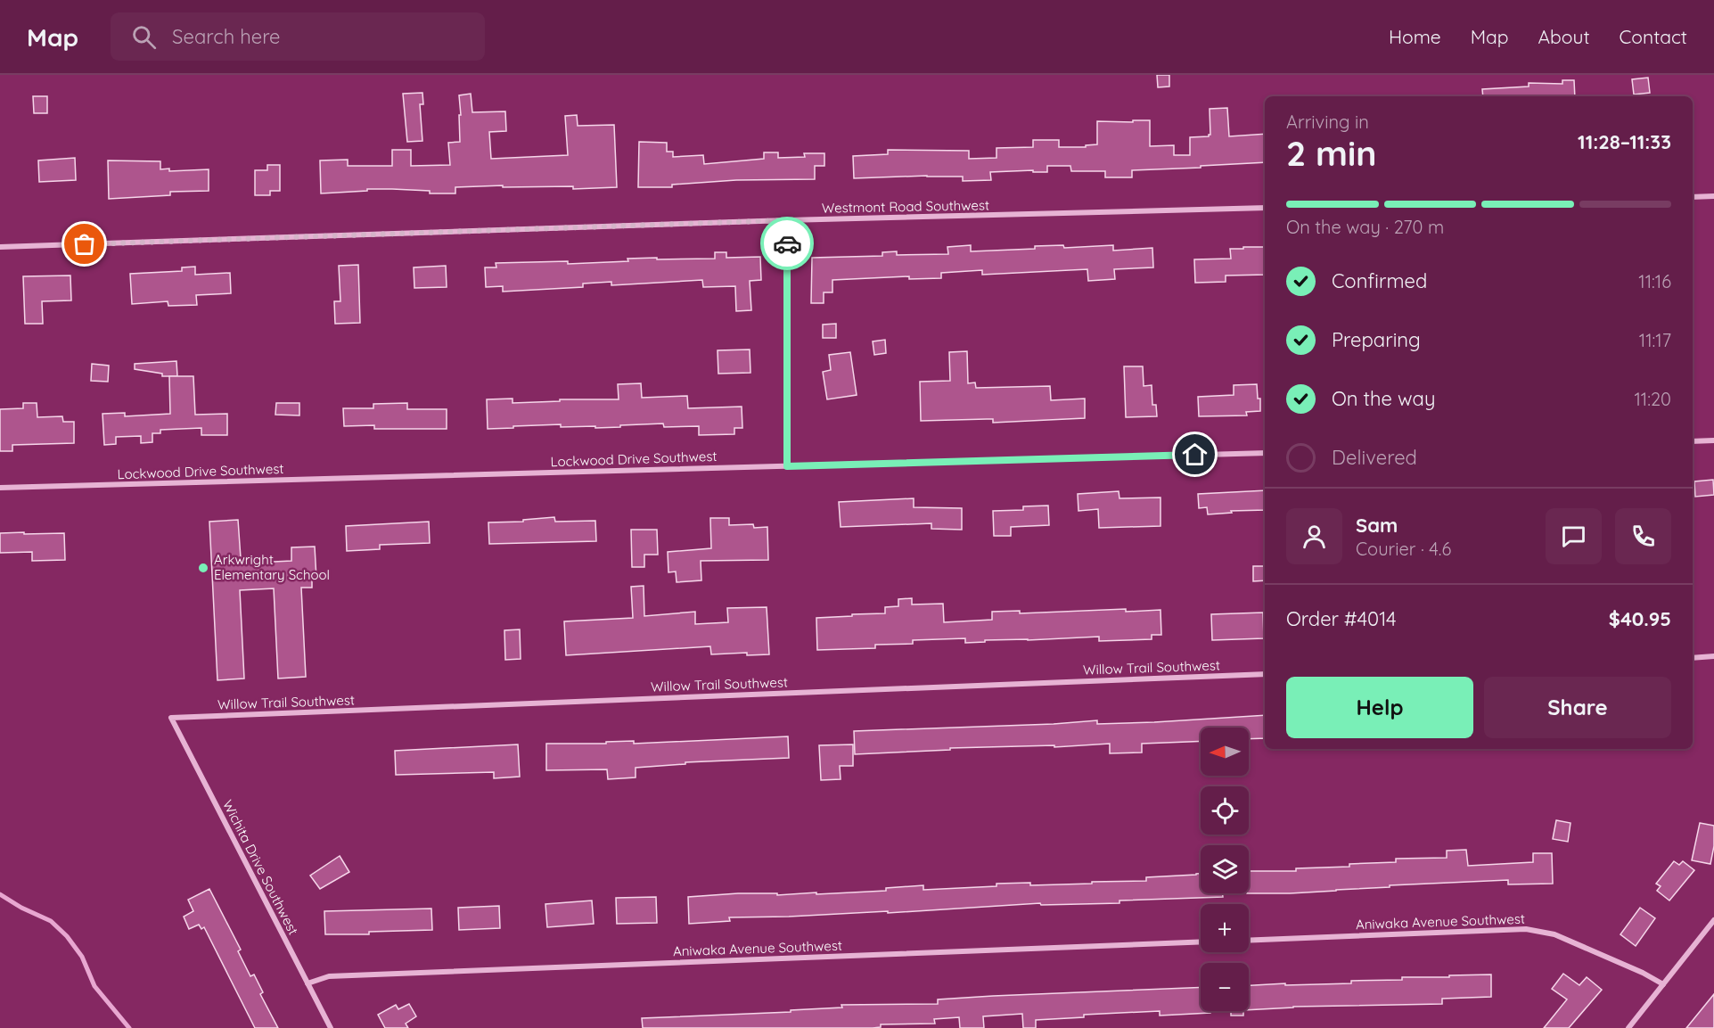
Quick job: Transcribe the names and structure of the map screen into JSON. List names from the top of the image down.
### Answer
{
  "streets": {
    "street": [
      "Westmont Road Southwest",
      "Lockwood Drive Southwest",
      "Willow Trail Southwest",
      "Wichita Drive Southwest",
      "Aniwaka Avenue Southwest"
    ]
  },
  "crossings": [
    ["Willow Trail Southwest", "Wichita Drive Southwest"],
    ["Wichita Drive Southwest", "Aniwaka Avenue Southwest"]
  ],
  "places": ["Arkwright Elementary School"],
  "north": "left",
  "page": {
    "header": "Map",
    "search": "Search here",
    "nav": [
      "Home",
      "Map",
      "About",
      "Contact"
    ],
    "heading": ["2 min", "Arriving in", "11:28–11:33"],
    "panel": [
      "Sam",
      "Courier · 4.6",
      "Order #4014",
      "$40.95"
    ],
    "bar": "On the way · 270 m",
    "list": [
      ["Confirmed", "11:16"],
      ["Preparing", "11:17"],
      ["On the way", "11:20"],
      "Delivered"
    ],
    "buttons": ["Help", "Share"],
    "map_buttons": ["+", "−"]
  }
}
